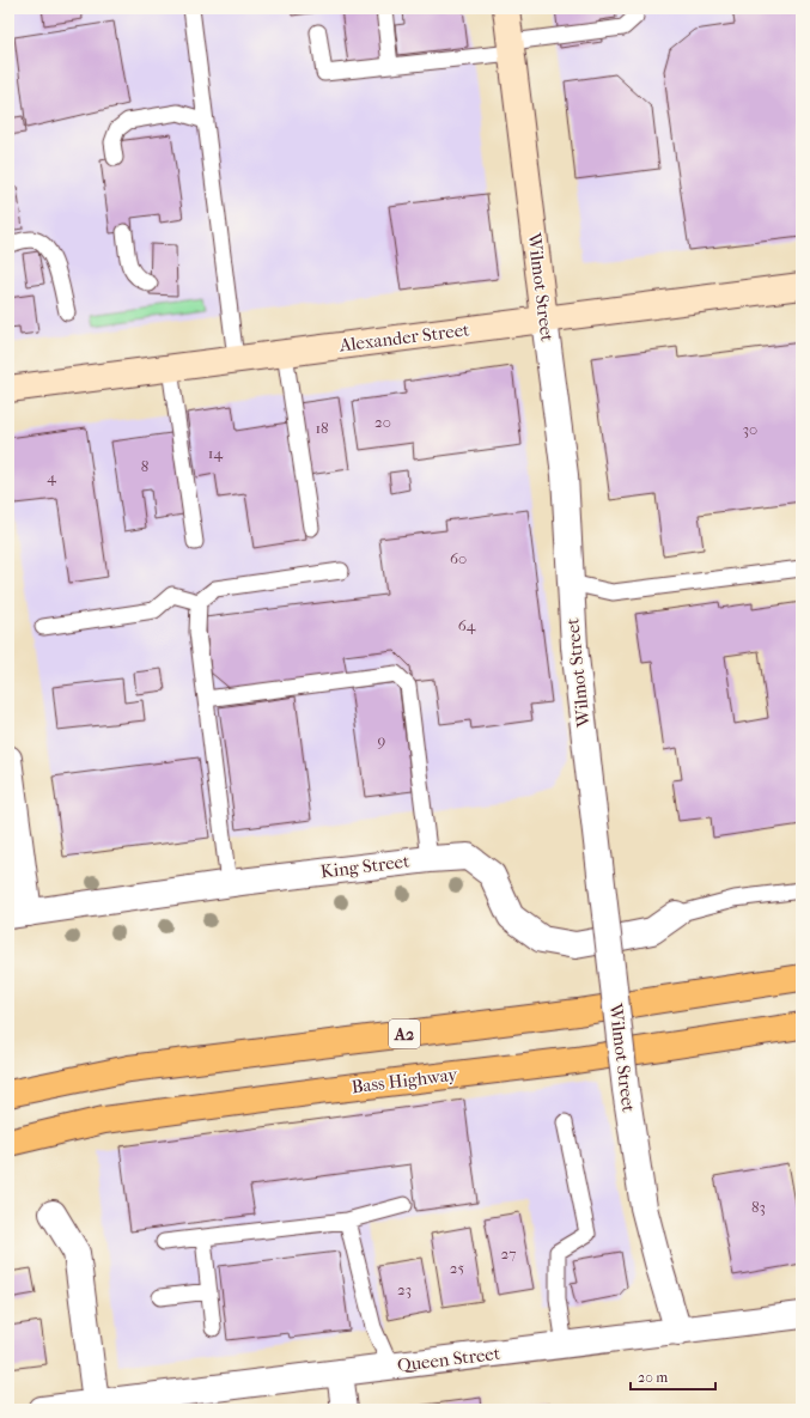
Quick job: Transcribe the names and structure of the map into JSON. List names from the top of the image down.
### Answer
{
  "streets": {
    "highway": ["A2", "Bass Highway"],
    "street": [
      "Wilmot Street",
      "Alexander Street",
      "King Street",
      "Queen Street"
    ]
  },
  "crossings": [
    ["Wilmot Street", "Alexander Street"],
    ["Wilmot Street", "Queen Street"]
  ],
  "house_numbers": [
    "20",
    "18",
    "30",
    "14",
    "8",
    "4",
    "60",
    "64",
    "9",
    "83",
    "27",
    "25",
    "23"
  ],
  "scale_bar": "20 m"
}
